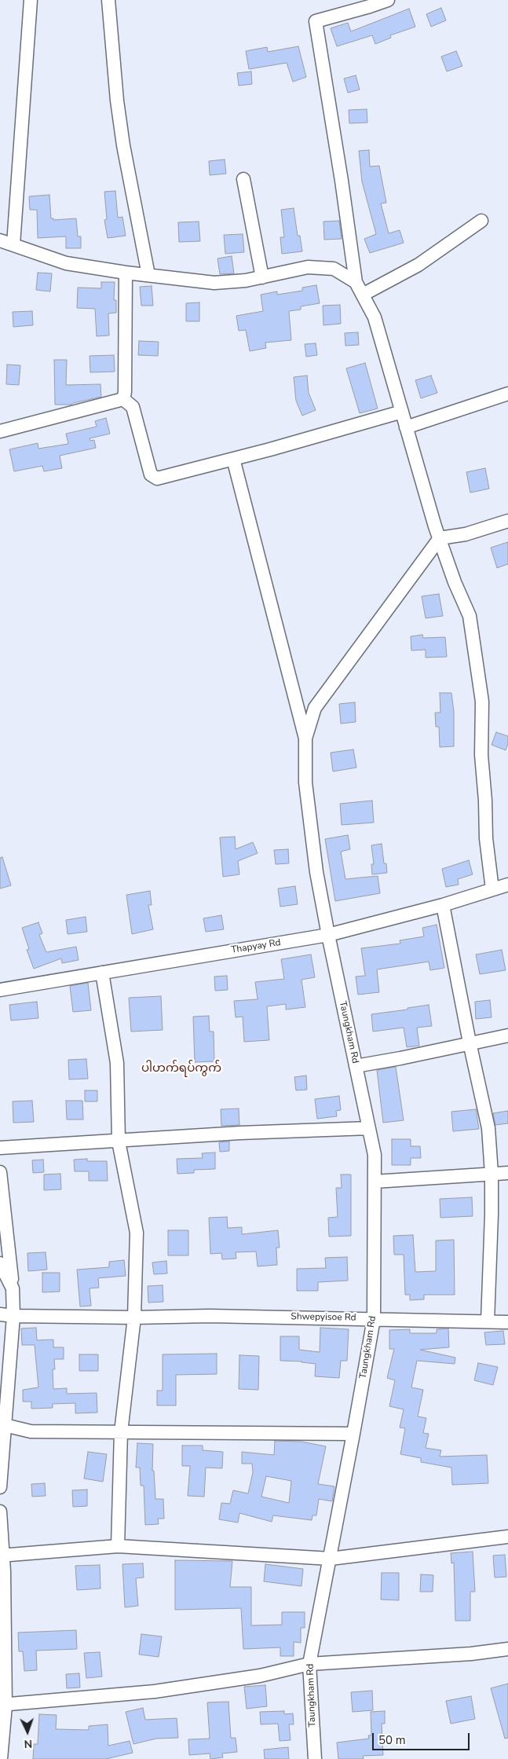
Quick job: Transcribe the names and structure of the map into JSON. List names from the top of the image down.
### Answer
{
  "streets": {
    "street": ["Thapyay Rd", "Taungkham Rd", "Shwepyisoe Rd"]
  },
  "crossings": [
    ["Thapyay Rd", "Taungkham Rd"],
    ["Taungkham Rd", "Shwepyisoe Rd"]
  ],
  "districts": ["ပါဟက်ရပ်ကွက်"],
  "scale_bar": "50 m",
  "north": "bottom"
}
